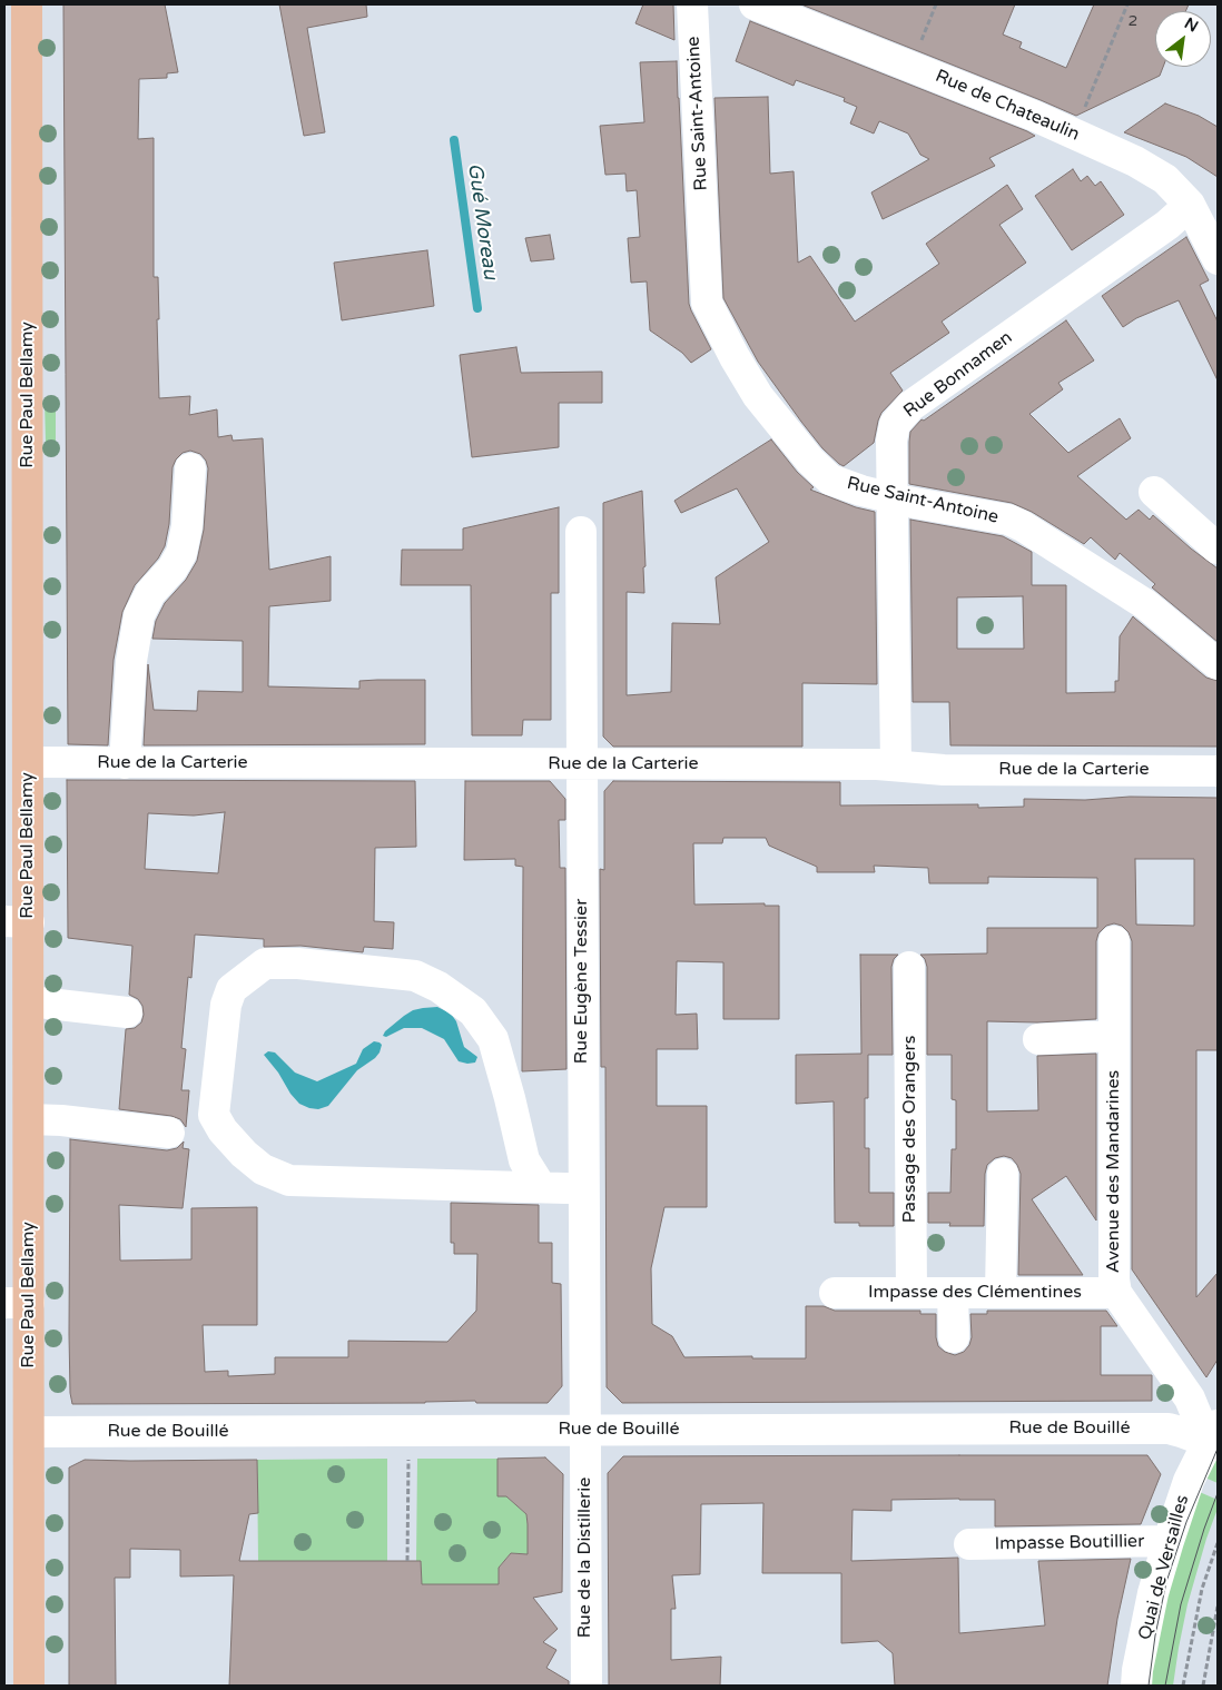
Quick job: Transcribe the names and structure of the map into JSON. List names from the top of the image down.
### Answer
{
  "streets": {
    "main road": ["Rue Paul Bellamy"],
    "street": [
      "Rue de Chateaulin",
      "Rue Saint-Antoine",
      "Rue Bonnamen",
      "Rue de la Carterie",
      "Rue Eugène Tessier",
      "Passage des Orangers",
      "Avenue des Mandarines",
      "Impasse des Clémentines",
      "Rue de Bouillé",
      "Impasse Boutillier",
      "Rue de la Distillerie",
      "Quai de Versailles"
    ]
  },
  "crossings": [
    ["Rue de Chateaulin", "Rue Bonnamen"],
    ["Rue Saint-Antoine", "Rue Bonnamen"],
    ["Rue Bonnamen", "Rue de la Carterie"],
    ["Rue Paul Bellamy", "Rue de la Carterie"],
    ["Rue Paul Bellamy", "Rue de Bouillé"],
    ["Rue de la Carterie", "Rue Eugène Tessier"],
    ["Rue Eugène Tessier", "Rue de Bouillé"],
    ["Rue Eugène Tessier", "Rue de la Distillerie"],
    ["Passage des Orangers", "Impasse des Clémentines"],
    ["Avenue des Mandarines", "Impasse des Clémentines"],
    ["Avenue des Mandarines", "Rue de Bouillé"],
    ["Avenue des Mandarines", "Quai de Versailles"],
    ["Rue de Bouillé", "Rue de la Distillerie"],
    ["Rue de Bouillé", "Quai de Versailles"],
    ["Impasse Boutillier", "Quai de Versailles"]
  ],
  "water": ["Gué Moreau"],
  "house_numbers": ["2"],
  "north": "top right"
}
